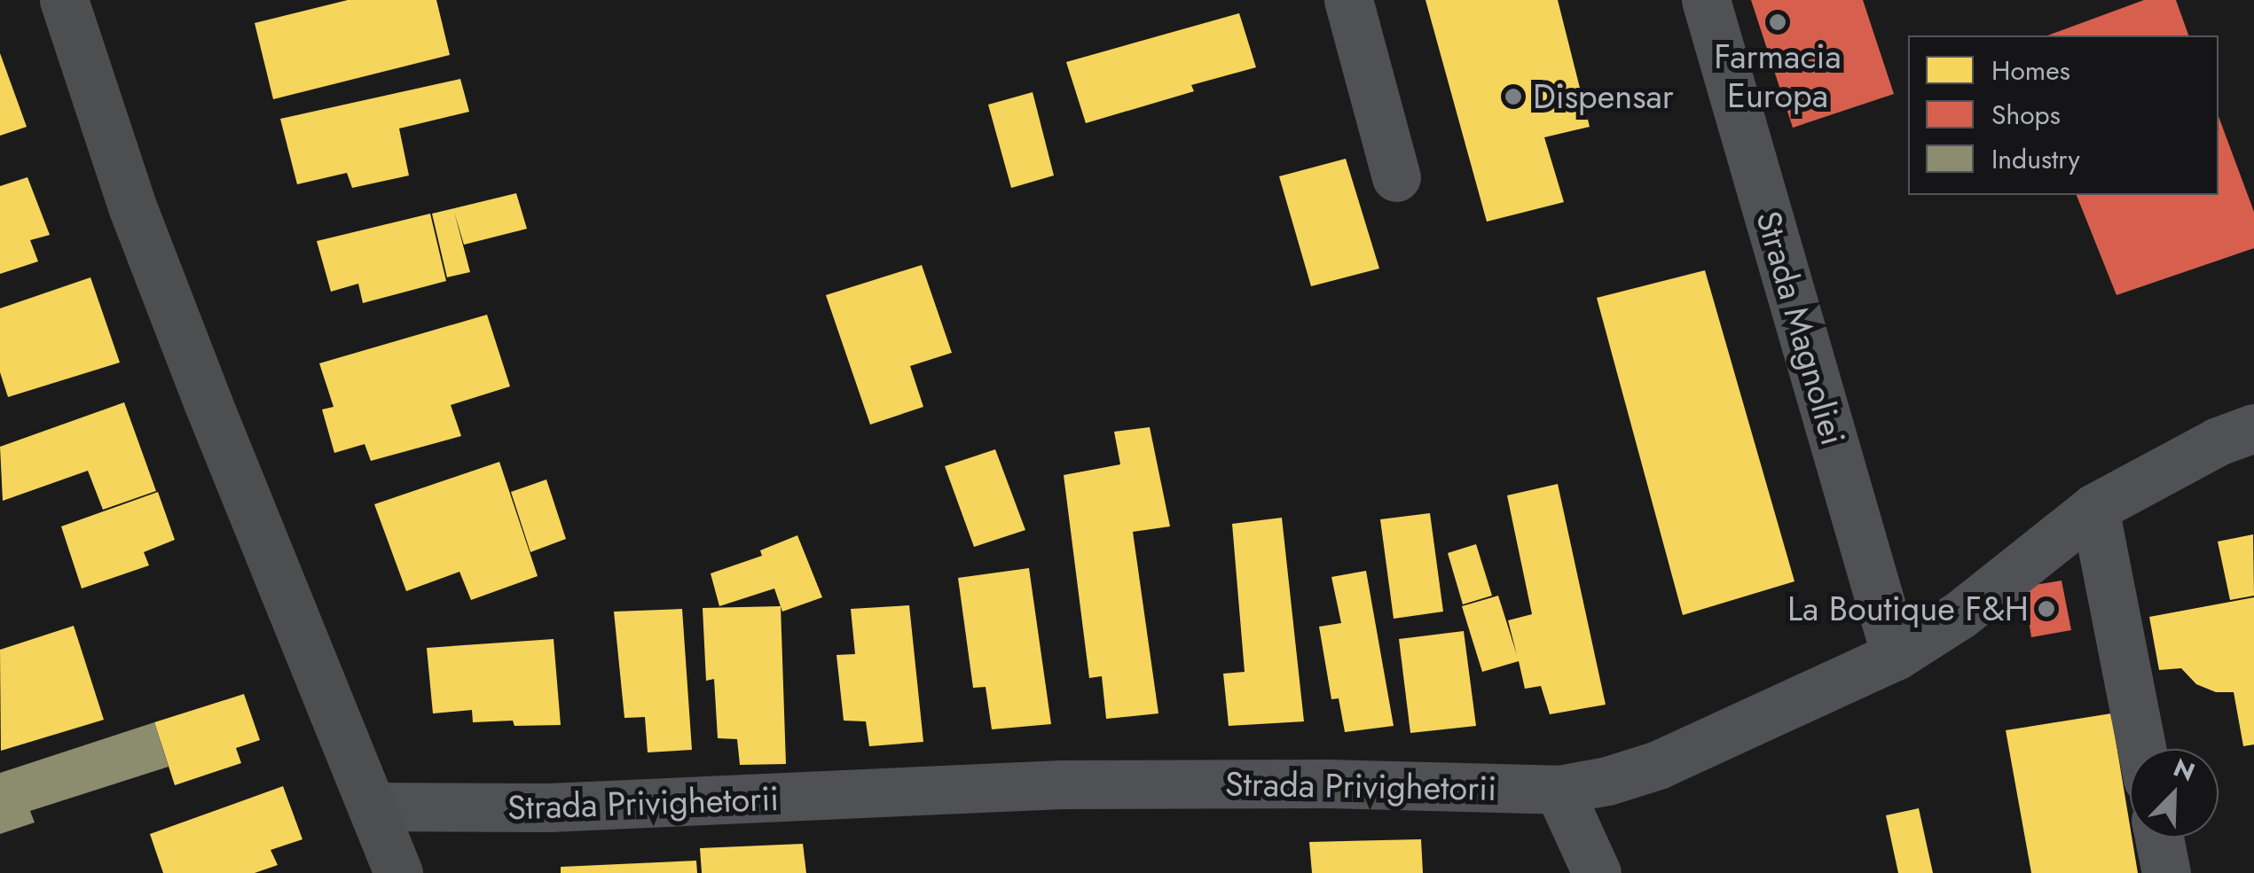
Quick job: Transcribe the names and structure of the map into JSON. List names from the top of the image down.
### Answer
{
  "streets": {
    "street": ["Strada Magnoliei", "Strada Privighetorii"]
  },
  "crossings": [
    ["Strada Magnoliei", "Strada Privighetorii"]
  ],
  "places": ["Farmacia Europa", "Dispensar", "La Boutique F&H"],
  "legend": ["Homes", "Shops", "Industry"],
  "north": "top right"
}
